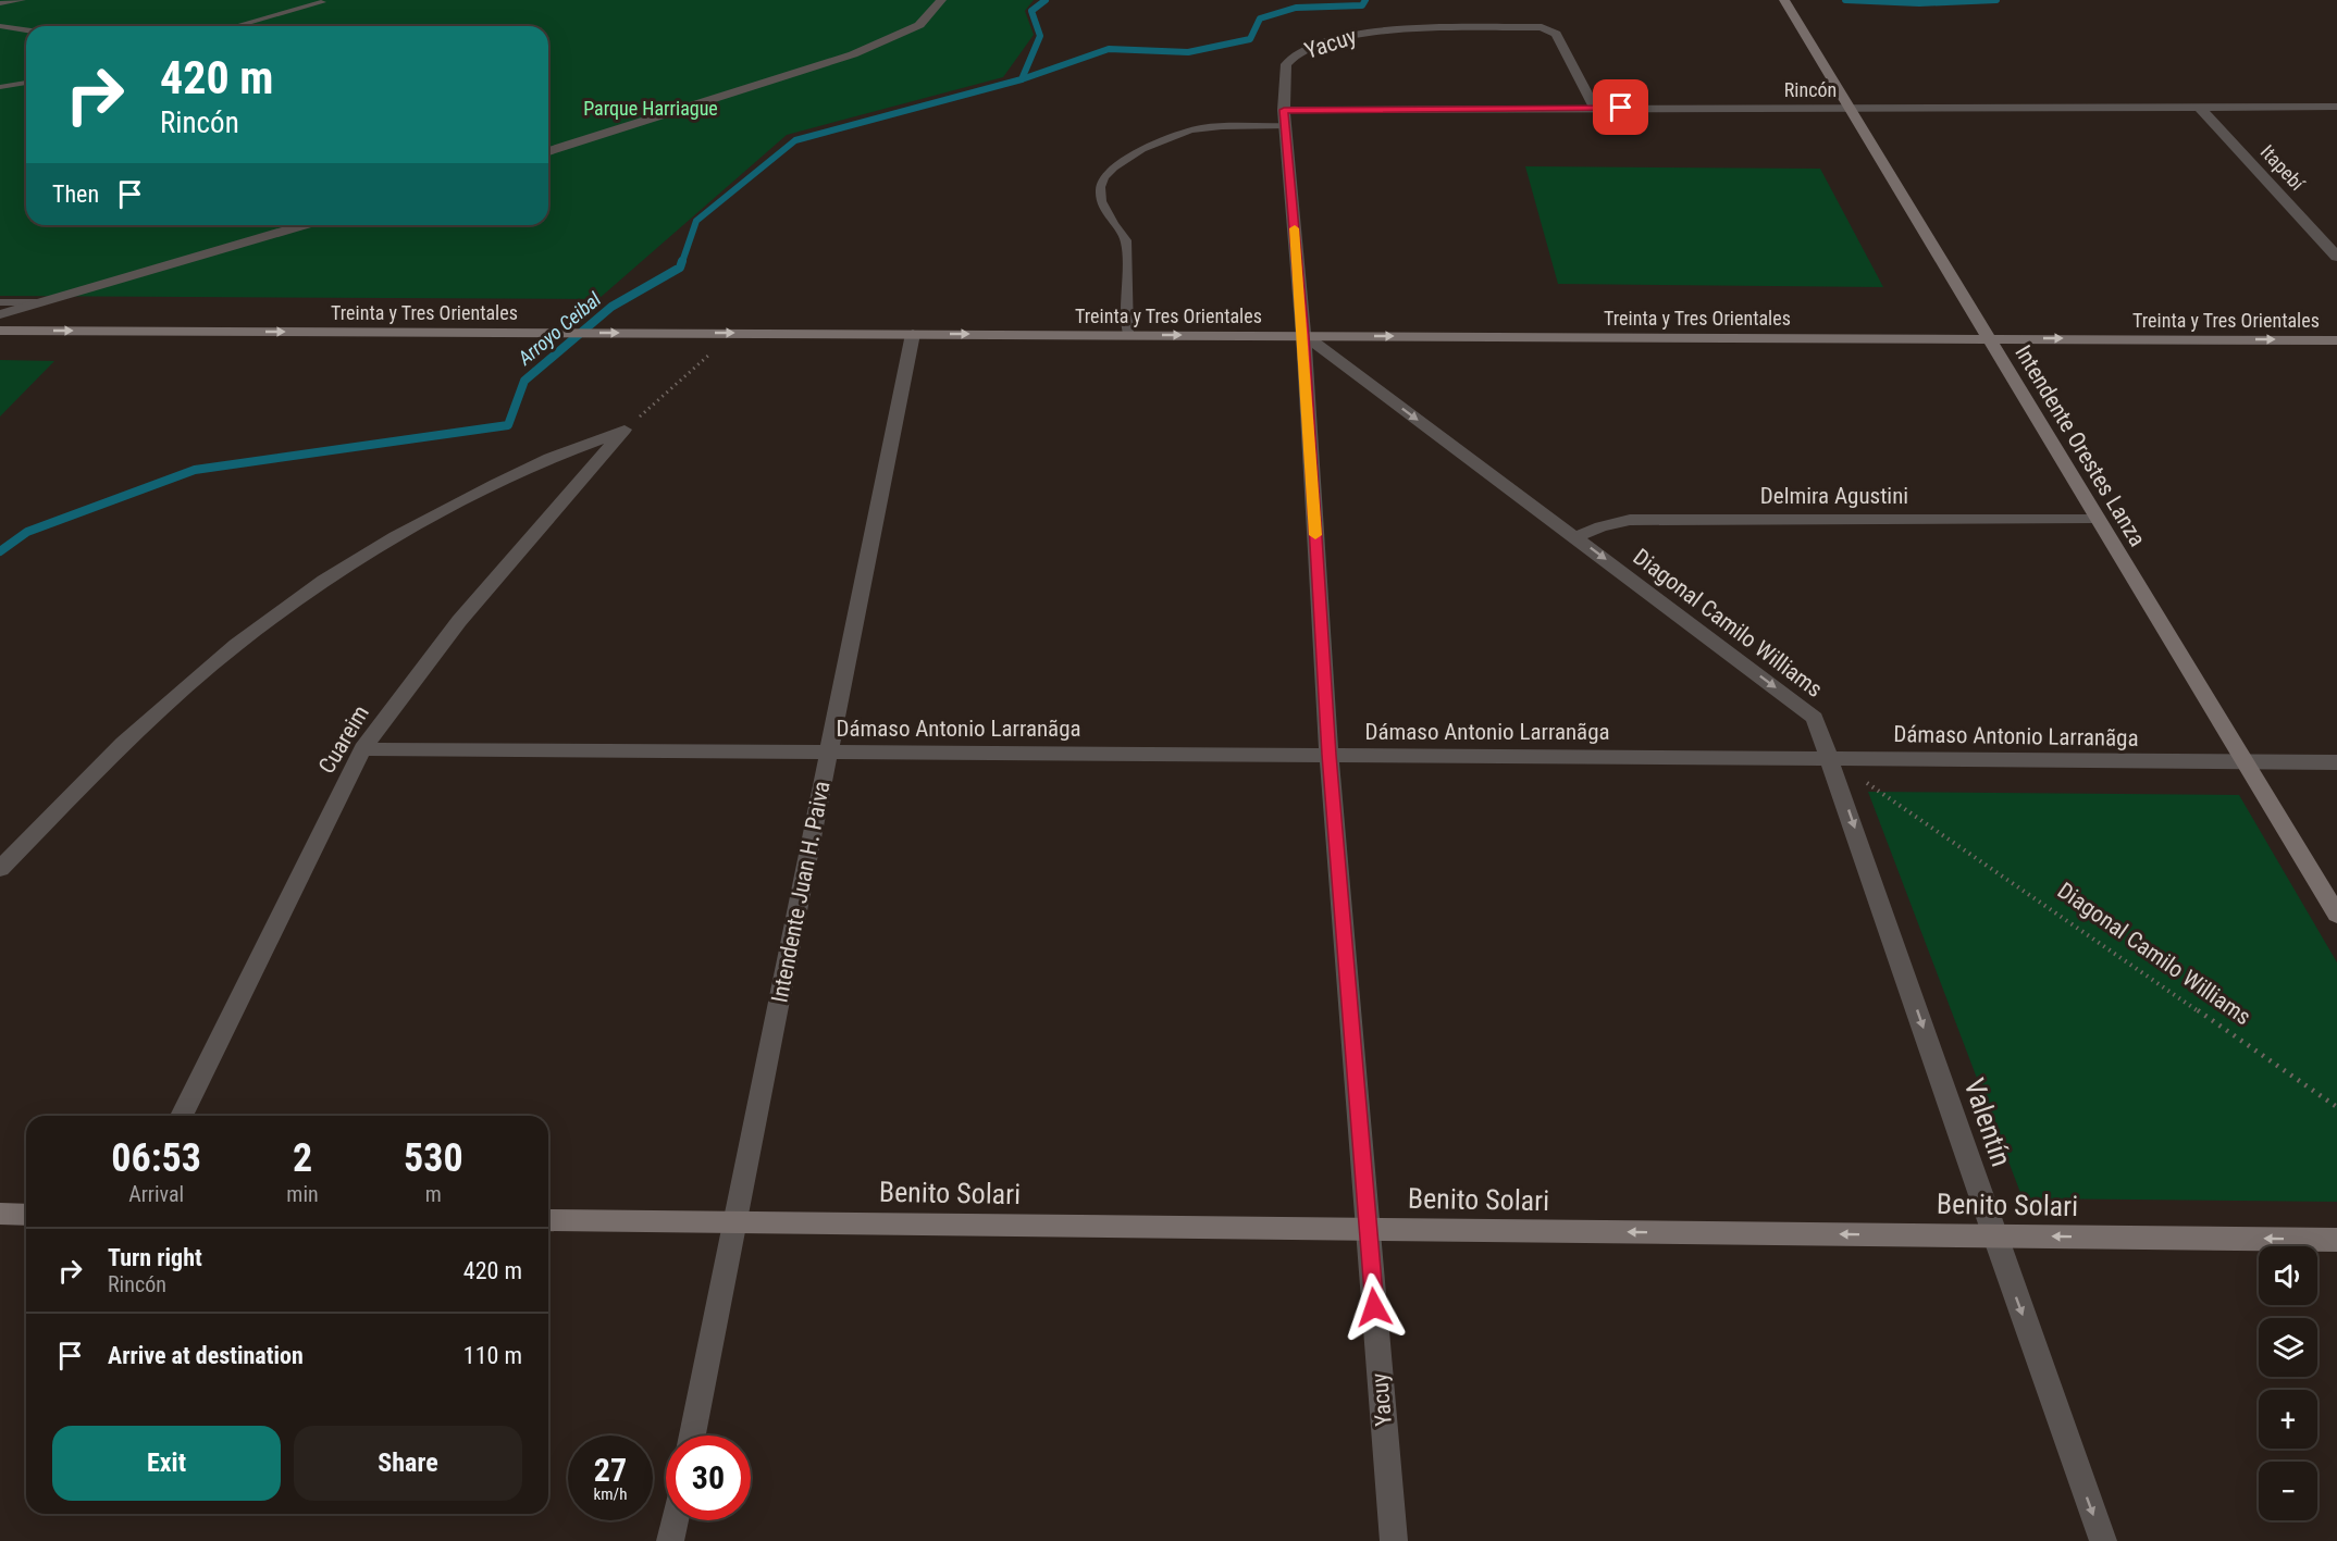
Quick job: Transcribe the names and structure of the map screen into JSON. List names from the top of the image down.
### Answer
{
  "streets": {
    "street": [
      "Yacuy",
      "Rincón",
      "Itapebí",
      "Treinta y Tres Orientales",
      "Intendente Orestes Lanza",
      "Delmira Agustini",
      "Diagonal Camilo Williams",
      "Dámaso Antonio Larranãga",
      "Cuareim",
      "Intendente Juan H. Paiva",
      "Valentín",
      "Benito Solari"
    ]
  },
  "crossings": [
    ["Yacuy", "Rincón"],
    ["Yacuy", "Treinta y Tres Orientales"],
    ["Yacuy", "Diagonal Camilo Williams"],
    ["Yacuy", "Dámaso Antonio Larranãga"],
    ["Yacuy", "Benito Solari"],
    ["Rincón", "Itapebí"],
    ["Rincón", "Intendente Orestes Lanza"],
    ["Treinta y Tres Orientales", "Intendente Orestes Lanza"],
    ["Treinta y Tres Orientales", "Diagonal Camilo Williams"],
    ["Treinta y Tres Orientales", "Intendente Juan H. Paiva"],
    ["Intendente Orestes Lanza", "Delmira Agustini"],
    ["Intendente Orestes Lanza", "Dámaso Antonio Larranãga"],
    ["Delmira Agustini", "Diagonal Camilo Williams"],
    ["Diagonal Camilo Williams", "Dámaso Antonio Larranãga"],
    ["Diagonal Camilo Williams", "Valentín"],
    ["Dámaso Antonio Larranãga", "Cuareim"],
    ["Dámaso Antonio Larranãga", "Intendente Juan H. Paiva"],
    ["Dámaso Antonio Larranãga", "Valentín"],
    ["Intendente Juan H. Paiva", "Benito Solari"],
    ["Valentín", "Benito Solari"]
  ],
  "one_way": [
    "Treinta y Tres Orientales",
    "Diagonal Camilo Williams",
    "Valentín",
    "Benito Solari"
  ],
  "water": ["Arroyo Ceibal"],
  "parks": ["Parque Harriague"],
  "page": {
    "turn": ["420 m", "Rincón"],
    "then": "Then",
    "eta": [
      "06:53",
      "Arrival",
      "2",
      "min",
      "530",
      "m"
    ],
    "list": [
      {
        "name": "Turn right",
        "note": "Rincón",
        "value": "420 m"
      },
      {
        "name": "Arrive at destination",
        "value": "110 m"
      }
    ],
    "map_buttons": ["+", "−"],
    "buttons": ["Exit", "Share"],
    "speed": "27 km/h",
    "limit": "30"
  }
}
